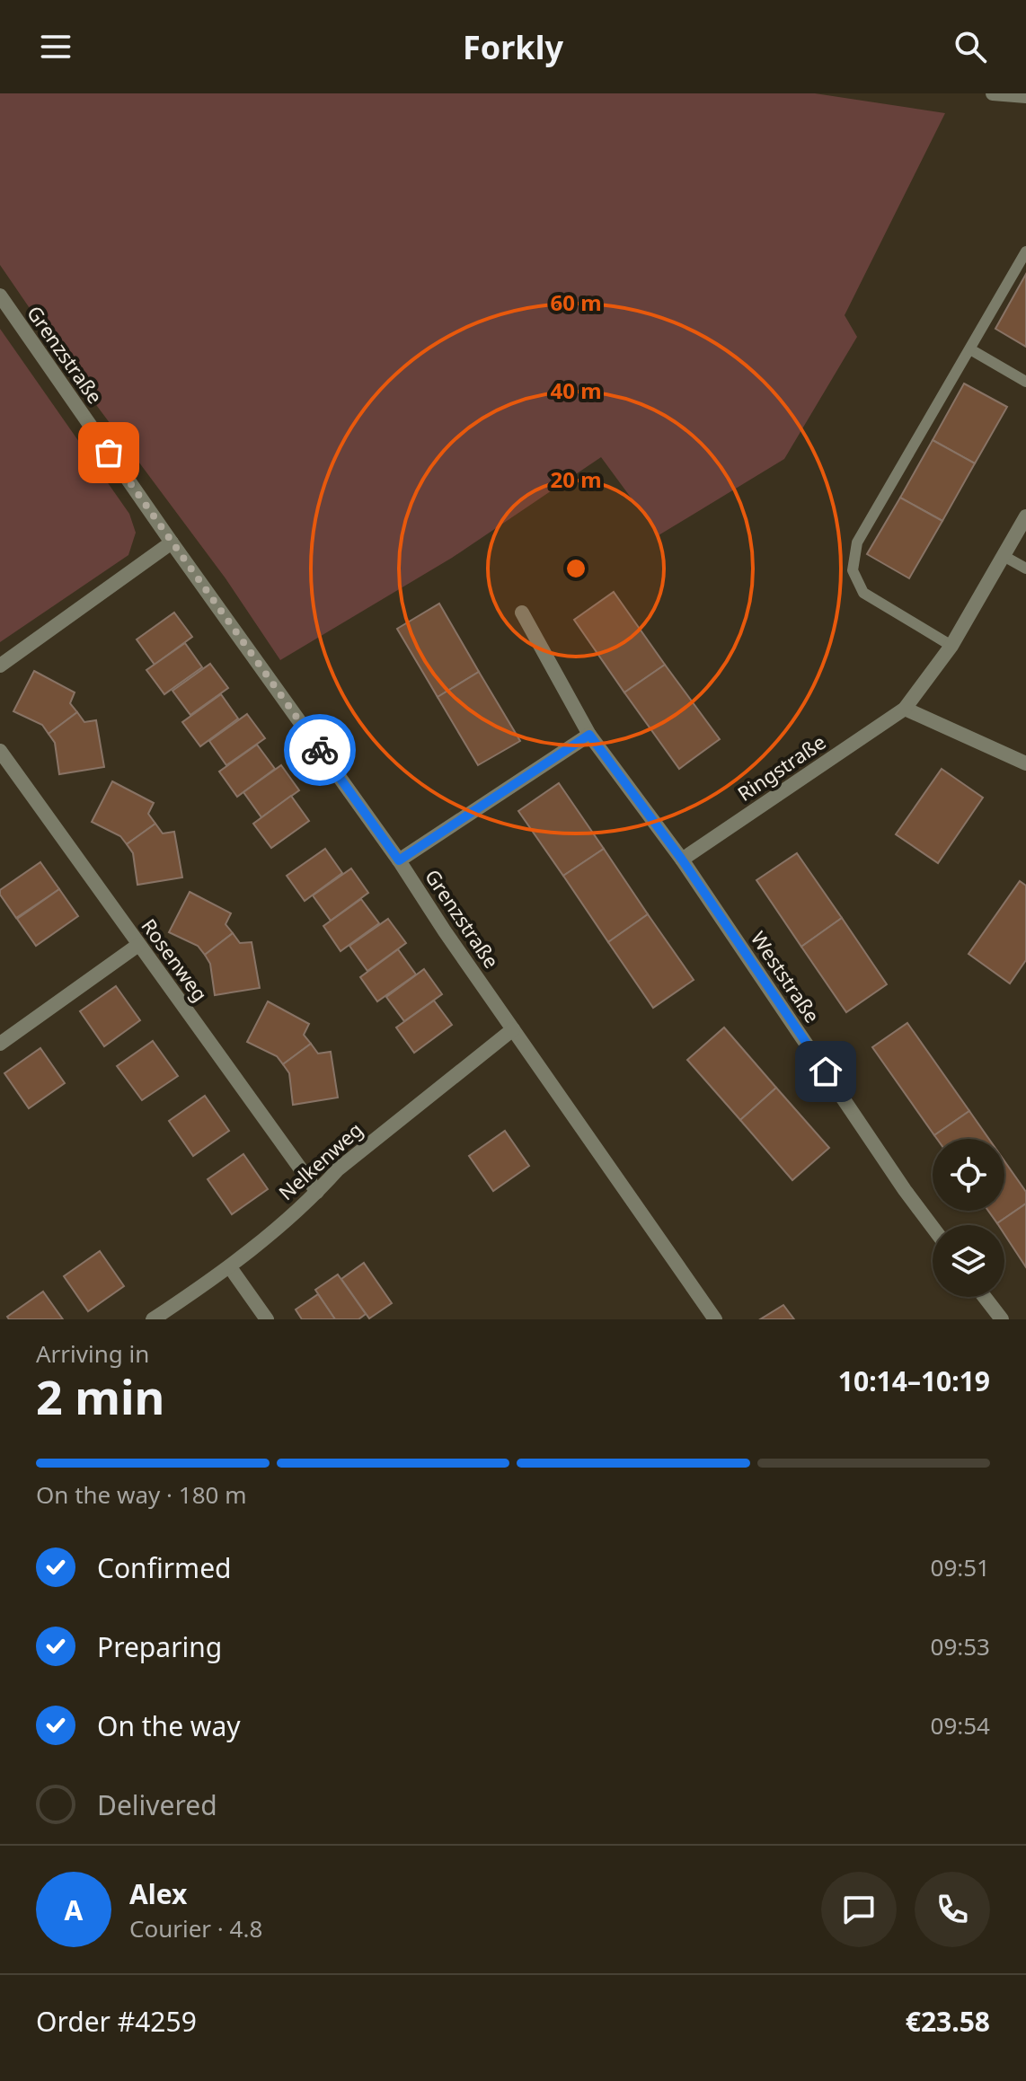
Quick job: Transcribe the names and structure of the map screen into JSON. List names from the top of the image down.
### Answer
{
  "streets": {
    "street": [
      "Grenzstraße",
      "Ringstraße",
      "Rosenweg",
      "Weststraße",
      "Nelkenweg"
    ]
  },
  "crossings": [
    ["Grenzstraße", "Nelkenweg"],
    ["Ringstraße", "Weststraße"],
    ["Rosenweg", "Nelkenweg"]
  ],
  "page": {
    "header": "Forkly",
    "heading": ["2 min", "Arriving in", "10:14–10:19"],
    "panel": [
      "Alex",
      "Courier · 4.8",
      "Order #4259",
      "€23.58"
    ],
    "bar": "On the way · 180 m",
    "list": [
      ["Confirmed", "09:51"],
      ["Preparing", "09:53"],
      ["On the way", "09:54"],
      "Delivered"
    ],
    "round": "A"
  },
  "rings": ["60 m", "40 m", "20 m"]
}
